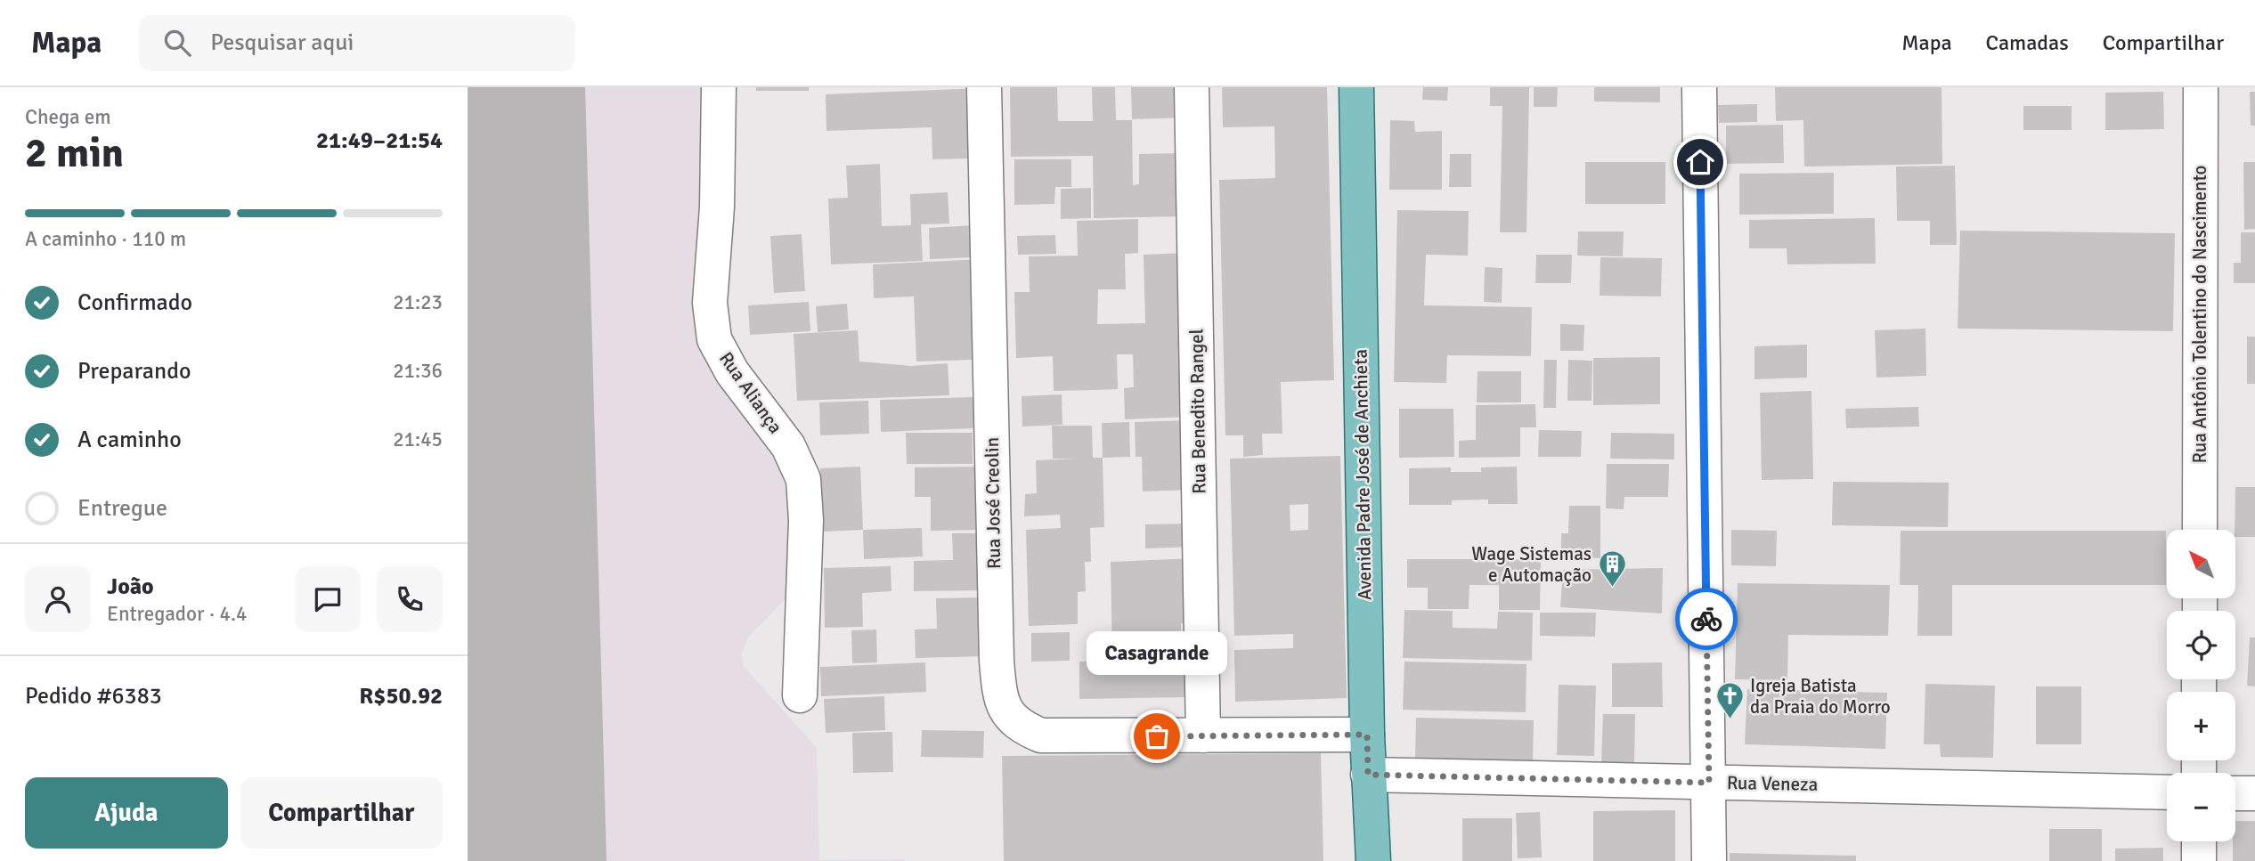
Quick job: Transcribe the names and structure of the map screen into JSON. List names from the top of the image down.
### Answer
{
  "streets": {
    "main road": ["Avenida Padre José de Anchieta"],
    "street": [
      "Rua Antônio Tolentino do Nascimento",
      "Rua Aliança",
      "Rua Benedito Rangel",
      "Rua José Creolin",
      "Rua Veneza"
    ]
  },
  "crossings": [
    ["Rua Benedito Rangel", "Rua José Creolin"],
    ["Avenida Padre José de Anchieta", "Rua José Creolin"],
    ["Avenida Padre José de Anchieta", "Rua Veneza"]
  ],
  "places": {
    "building": ["Wage Sistemas e Automação"],
    "church": ["Igreja Batista da Praia do Morro"],
    "other": ["Casagrande"]
  },
  "north": "top left",
  "page": {
    "header": "Mapa",
    "search": "Pesquisar aqui",
    "nav": ["Mapa", "Camadas", "Compartilhar"],
    "heading": ["2 min", "Chega em", "21:49–21:54"],
    "panel": [
      "João",
      "Entregador · 4.4",
      "Pedido #6383",
      "R$50.92"
    ],
    "bar": "A caminho · 110 m",
    "list": [
      ["Confirmado", "21:23"],
      ["Preparando", "21:36"],
      ["A caminho", "21:45"],
      "Entregue"
    ],
    "map_buttons": ["+", "−"],
    "bubble": "Casagrande",
    "buttons": ["Ajuda", "Compartilhar"]
  }
}
